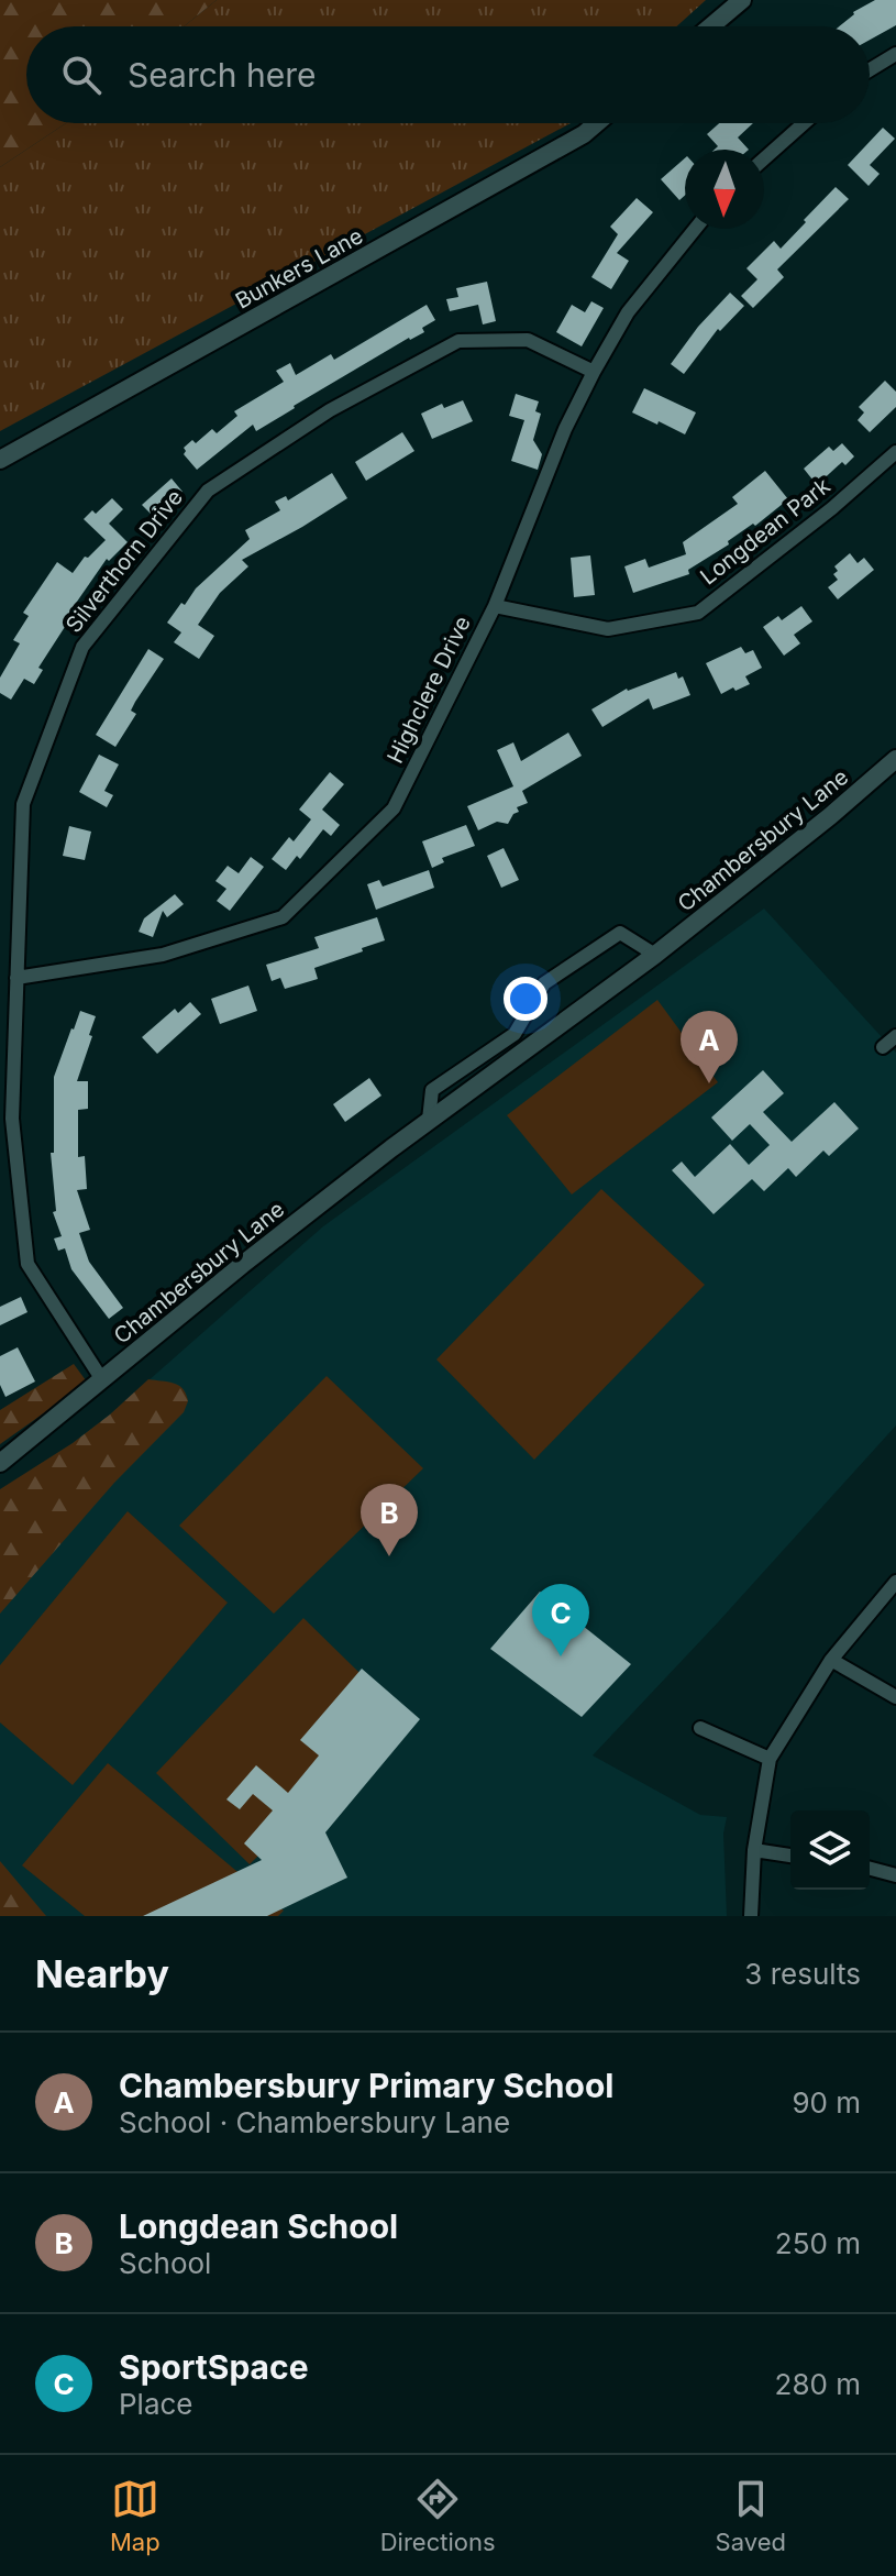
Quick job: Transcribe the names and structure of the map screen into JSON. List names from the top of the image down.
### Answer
{
  "streets": {
    "street": [
      "Bunkers Lane",
      "Longdean Park",
      "Silverthorn Drive",
      "Highclere Drive",
      "Chambersbury Lane"
    ]
  },
  "crossings": [
    ["Longdean Park", "Highclere Drive"],
    ["Silverthorn Drive", "Highclere Drive"],
    ["Silverthorn Drive", "Chambersbury Lane"]
  ],
  "north": "bottom",
  "page": {
    "search": "Search here",
    "pins": ["A", "B", "C"],
    "heading": ["Nearby", "3 results"],
    "list": [
      {
        "mark": "A",
        "name": "Chambersbury Primary School",
        "note": "School · Chambersbury Lane",
        "value": "90 m"
      },
      {
        "mark": "B",
        "name": "Longdean School",
        "note": "School",
        "value": "250 m"
      },
      {
        "mark": "C",
        "name": "SportSpace",
        "note": "Place",
        "value": "280 m"
      }
    ],
    "nav": ["Map", "Directions", "Saved"]
  }
}
